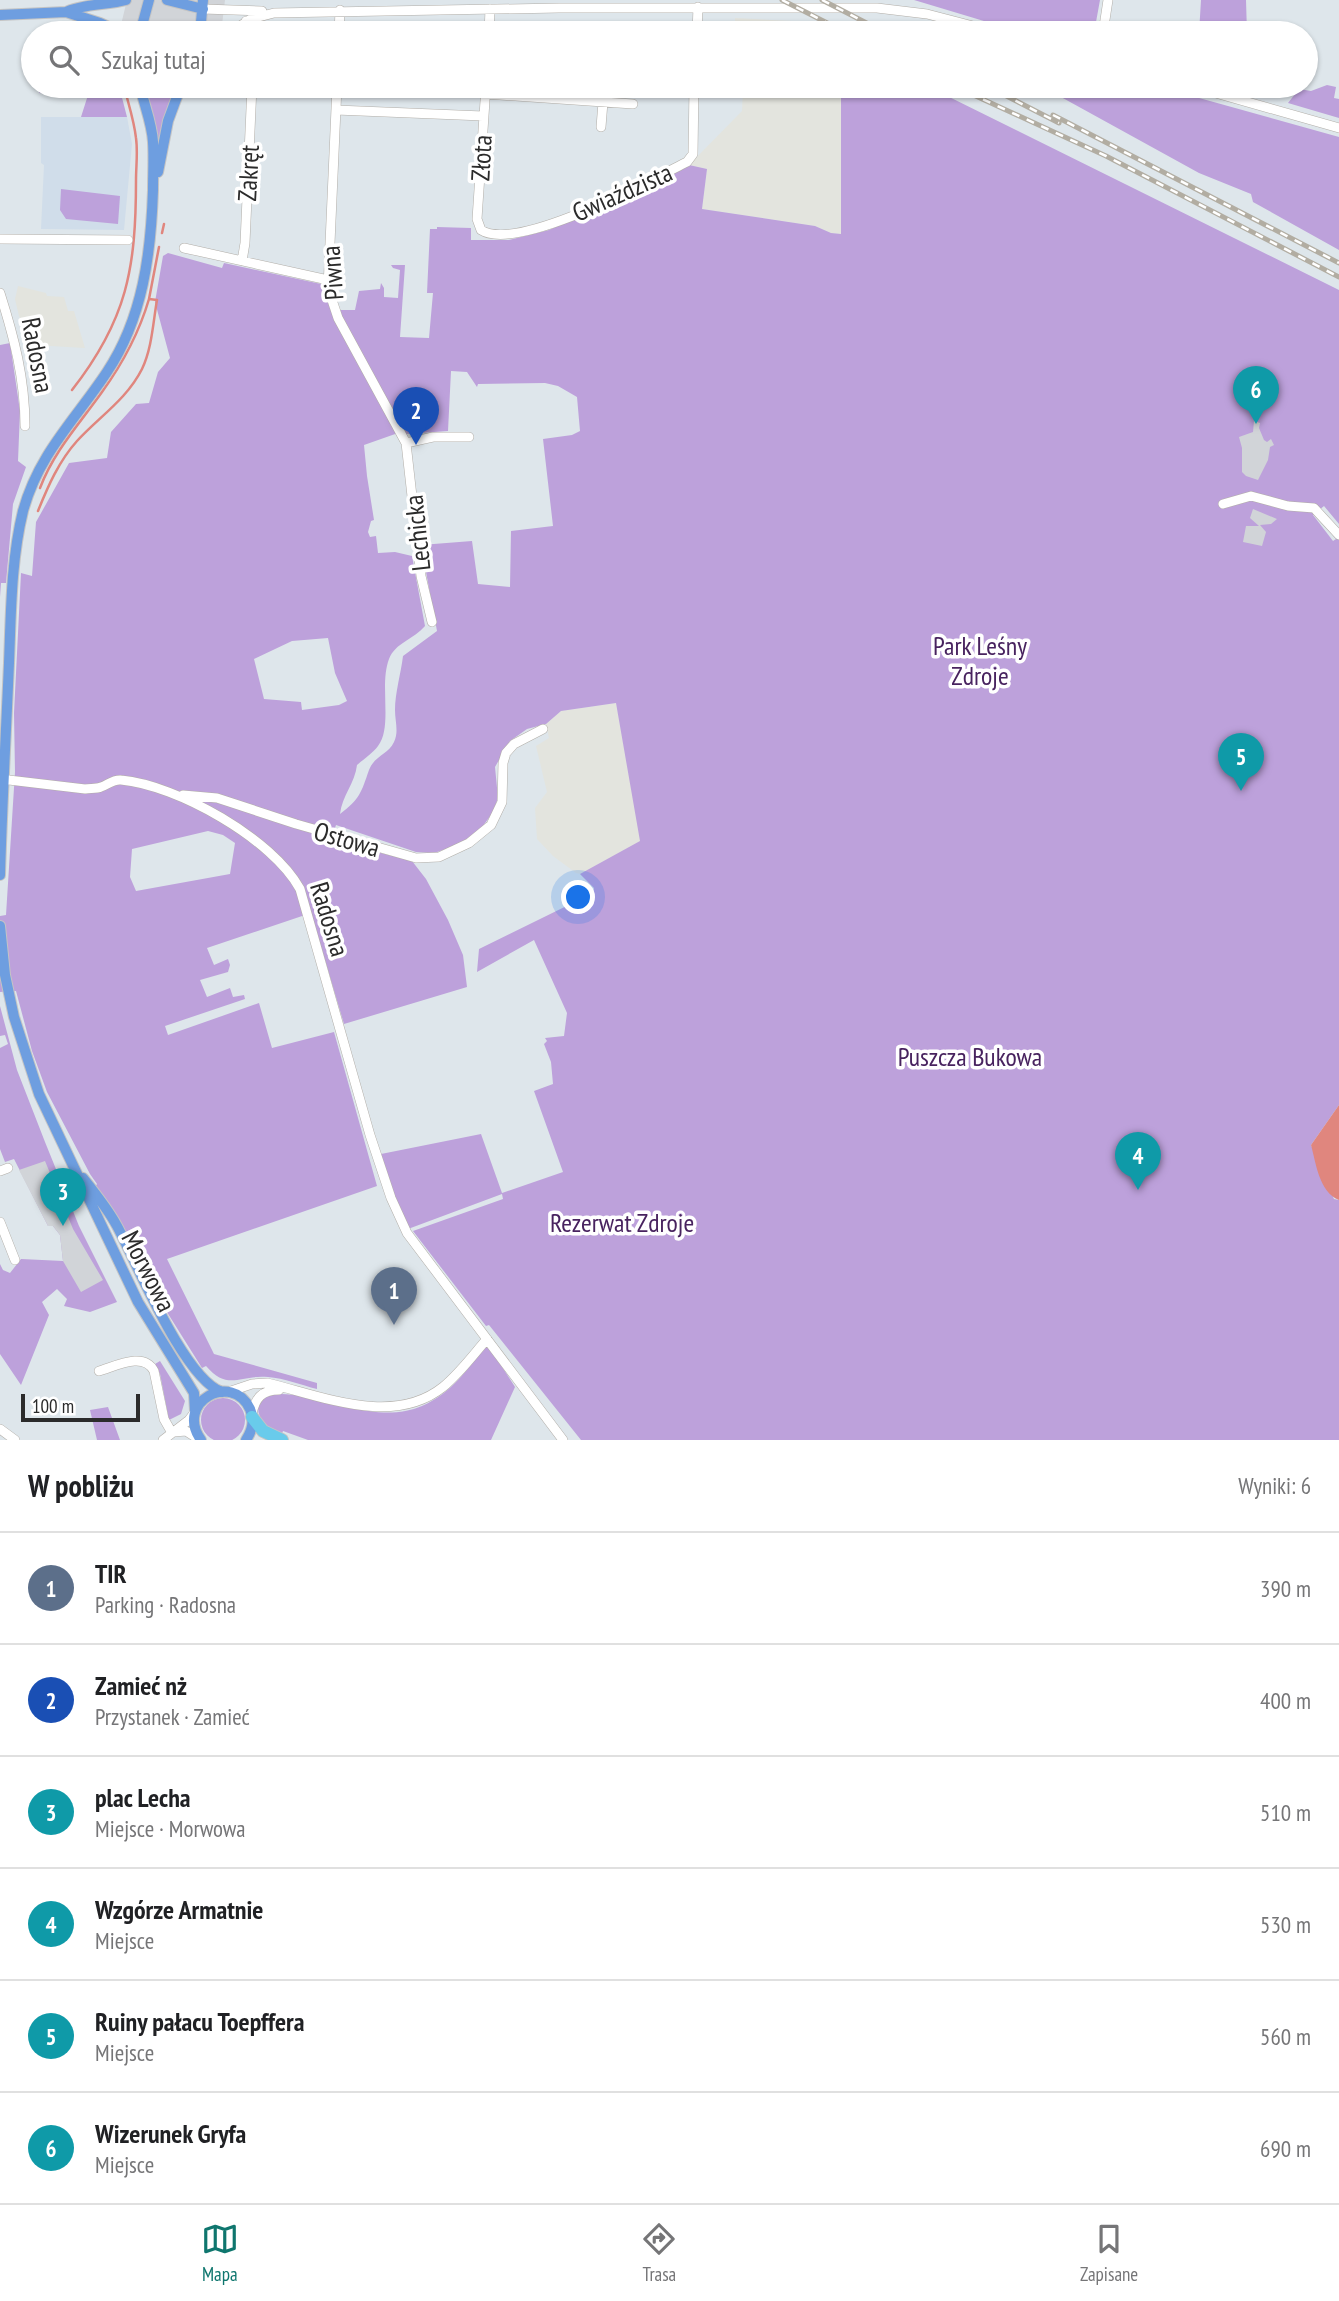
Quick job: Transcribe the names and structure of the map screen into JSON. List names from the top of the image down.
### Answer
{
  "streets": {
    "main road": ["Morwowa"],
    "street": [
      "Złota",
      "Zakręt",
      "Gwiaździsta",
      "Piwna",
      "Radosna",
      "Lechicka",
      "Ostowa"
    ]
  },
  "crossings": [
    ["Złota", "Gwiaździsta"],
    ["Piwna", "Lechicka"],
    ["Radosna", "Ostowa"]
  ],
  "parks": ["Park Leśny Zdroje", "Puszcza Bukowa", "Rezerwat Zdroje"],
  "scale_bar": "100 m",
  "page": {
    "search": "Szukaj tutaj",
    "pins": [
      "6",
      "2",
      "5",
      "4",
      "3",
      "1"
    ],
    "scale": "100 m",
    "heading": ["W pobliżu", "Wyniki: 6"],
    "list": [
      {
        "mark": "1",
        "name": "TIR",
        "note": "Parking · Radosna",
        "value": "390 m"
      },
      {
        "mark": "2",
        "name": "Zamieć nż",
        "note": "Przystanek · Zamieć",
        "value": "400 m"
      },
      {
        "mark": "3",
        "name": "plac Lecha",
        "note": "Miejsce · Morwowa",
        "value": "510 m"
      },
      {
        "mark": "4",
        "name": "Wzgórze Armatnie",
        "note": "Miejsce",
        "value": "530 m"
      },
      {
        "mark": "5",
        "name": "Ruiny pałacu Toepffera",
        "note": "Miejsce",
        "value": "560 m"
      },
      {
        "mark": "6",
        "name": "Wizerunek Gryfa",
        "note": "Miejsce",
        "value": "690 m"
      }
    ],
    "nav": ["Mapa", "Trasa", "Zapisane"]
  }
}
